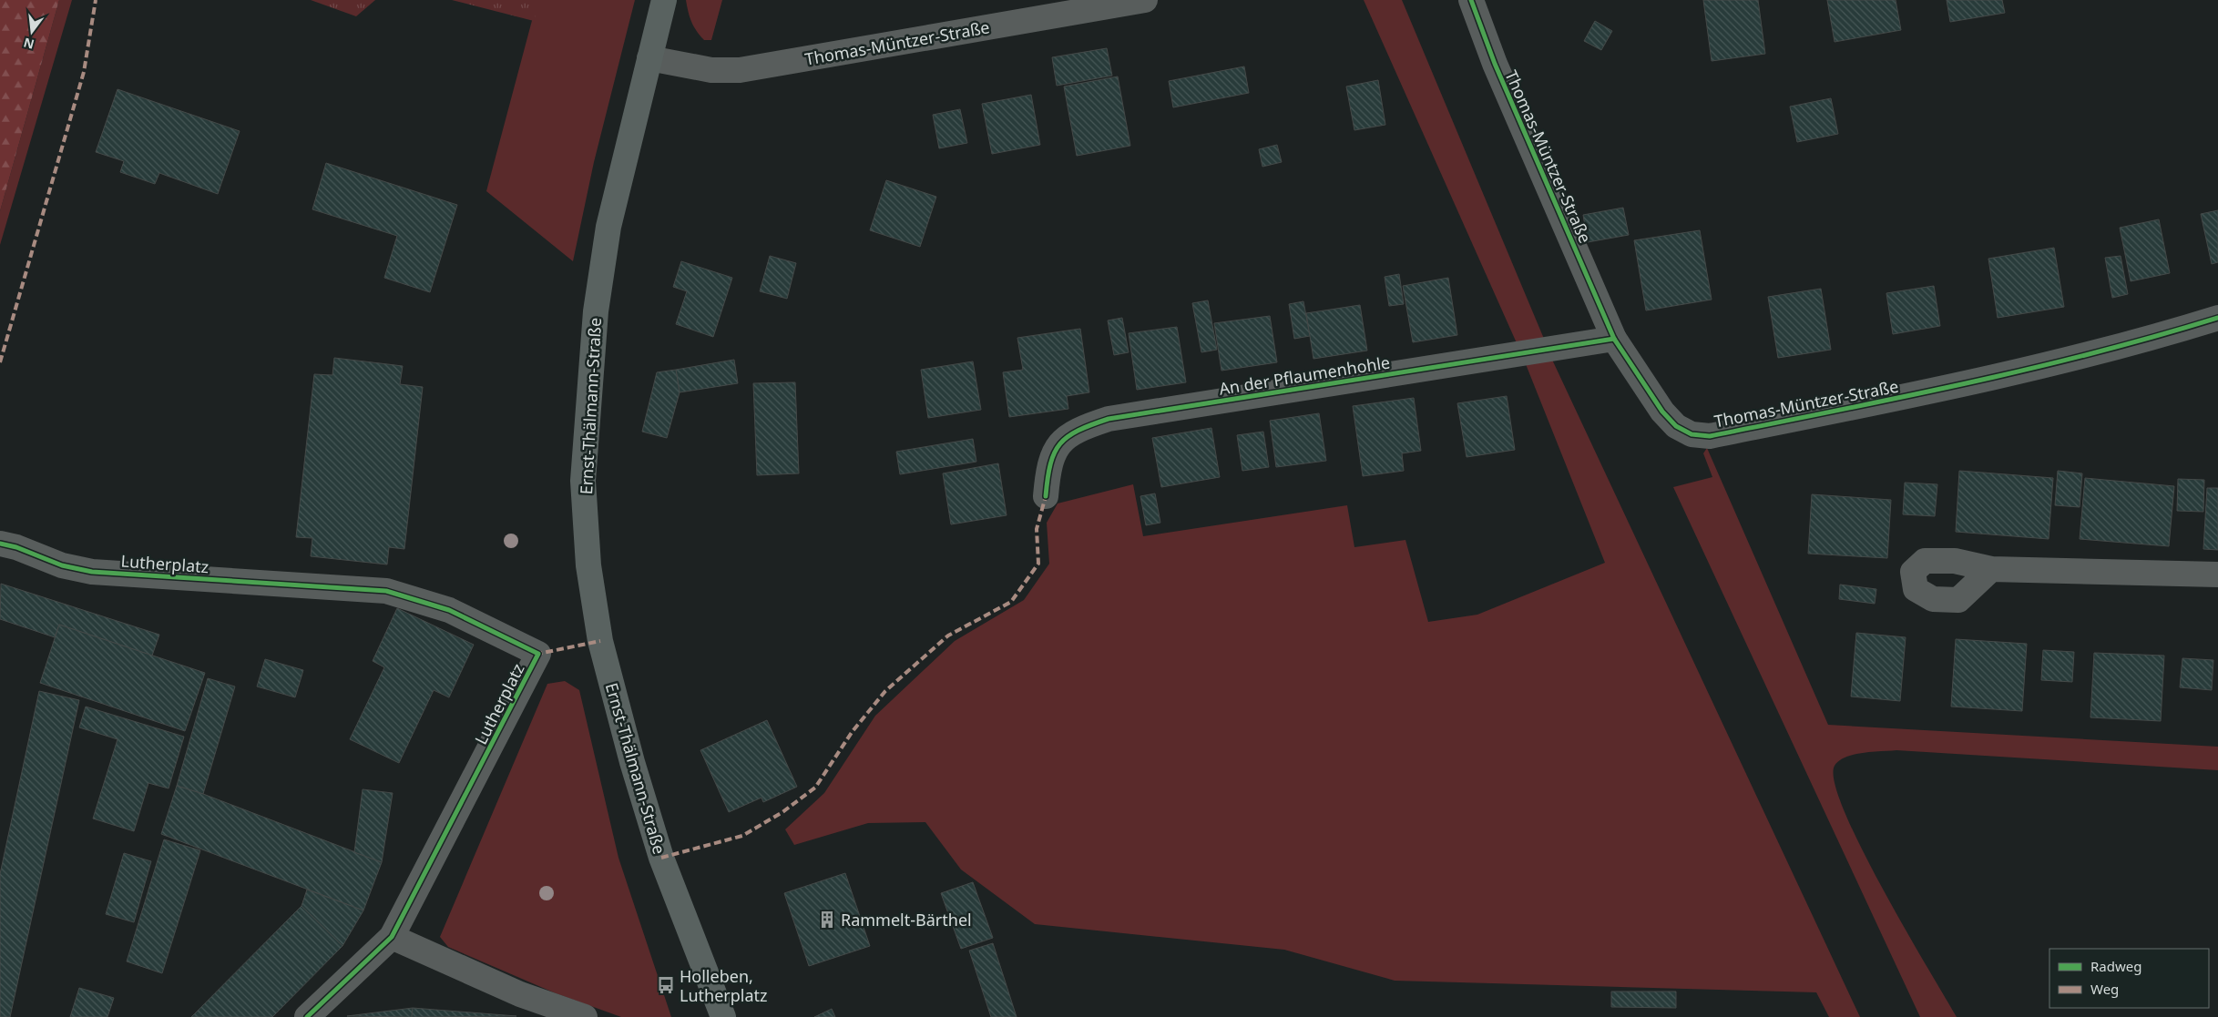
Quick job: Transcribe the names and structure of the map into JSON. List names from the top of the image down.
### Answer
{
  "streets": {
    "main road": ["Ernst-Thälmann-Straße"],
    "street": ["Thomas-Müntzer-Straße", "An der Pflaumenhohle", "Lutherplatz"]
  },
  "crossings": [
    ["Thomas-Müntzer-Straße", "An der Pflaumenhohle"],
    ["Thomas-Müntzer-Straße", "Ernst-Thälmann-Straße"]
  ],
  "places": {
    "building": ["Rammelt-Bärthel"],
    "bus stop": ["Holleben, Lutherplatz"]
  },
  "legend": ["Radweg", "Weg"],
  "north": "bottom"
}
